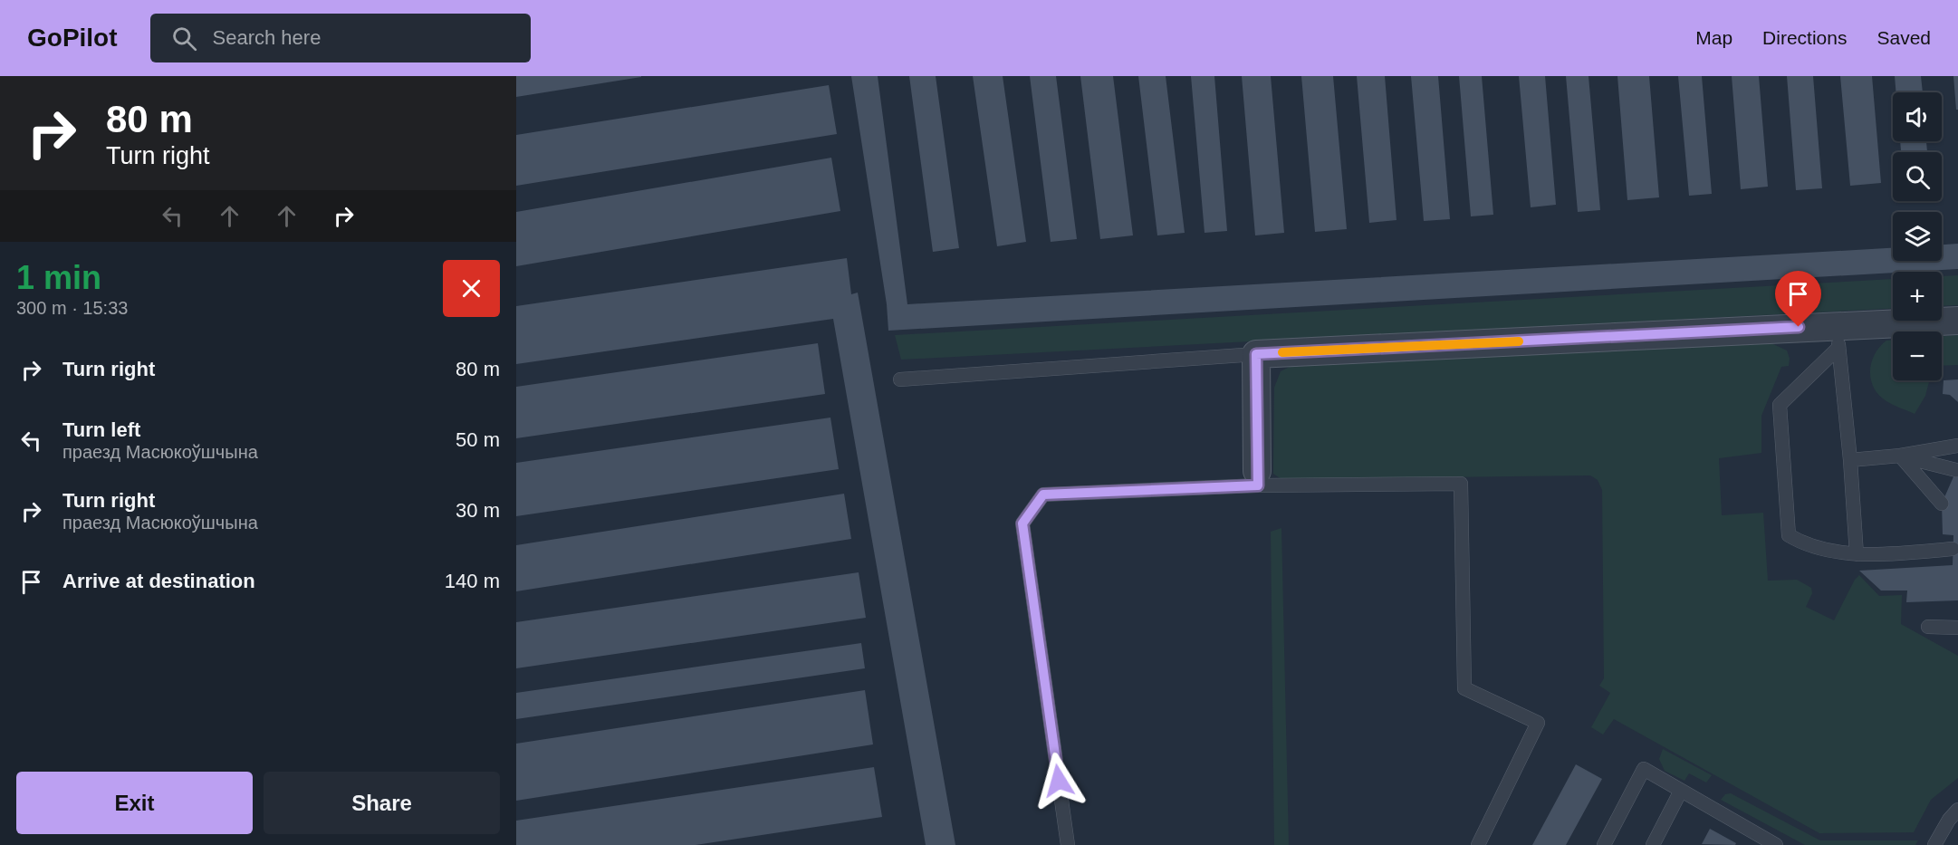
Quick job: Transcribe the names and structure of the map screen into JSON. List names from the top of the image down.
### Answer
{
  "page": {
    "header": "GoPilot",
    "search": "Search here",
    "nav": ["Map", "Directions", "Saved"],
    "turn": ["80 m", "Turn right"],
    "map_buttons": ["+", "−"],
    "heading": ["1 min", "300 m · 15:33"],
    "list": [
      {
        "name": "Turn right",
        "value": "80 m"
      },
      {
        "name": "Turn left",
        "note": "праезд Масюкоўшчына",
        "value": "50 m"
      },
      {
        "name": "Turn right",
        "note": "праезд Масюкоўшчына",
        "value": "30 m"
      },
      {
        "name": "Arrive at destination",
        "value": "140 m"
      }
    ],
    "buttons": ["Exit", "Share"]
  }
}
